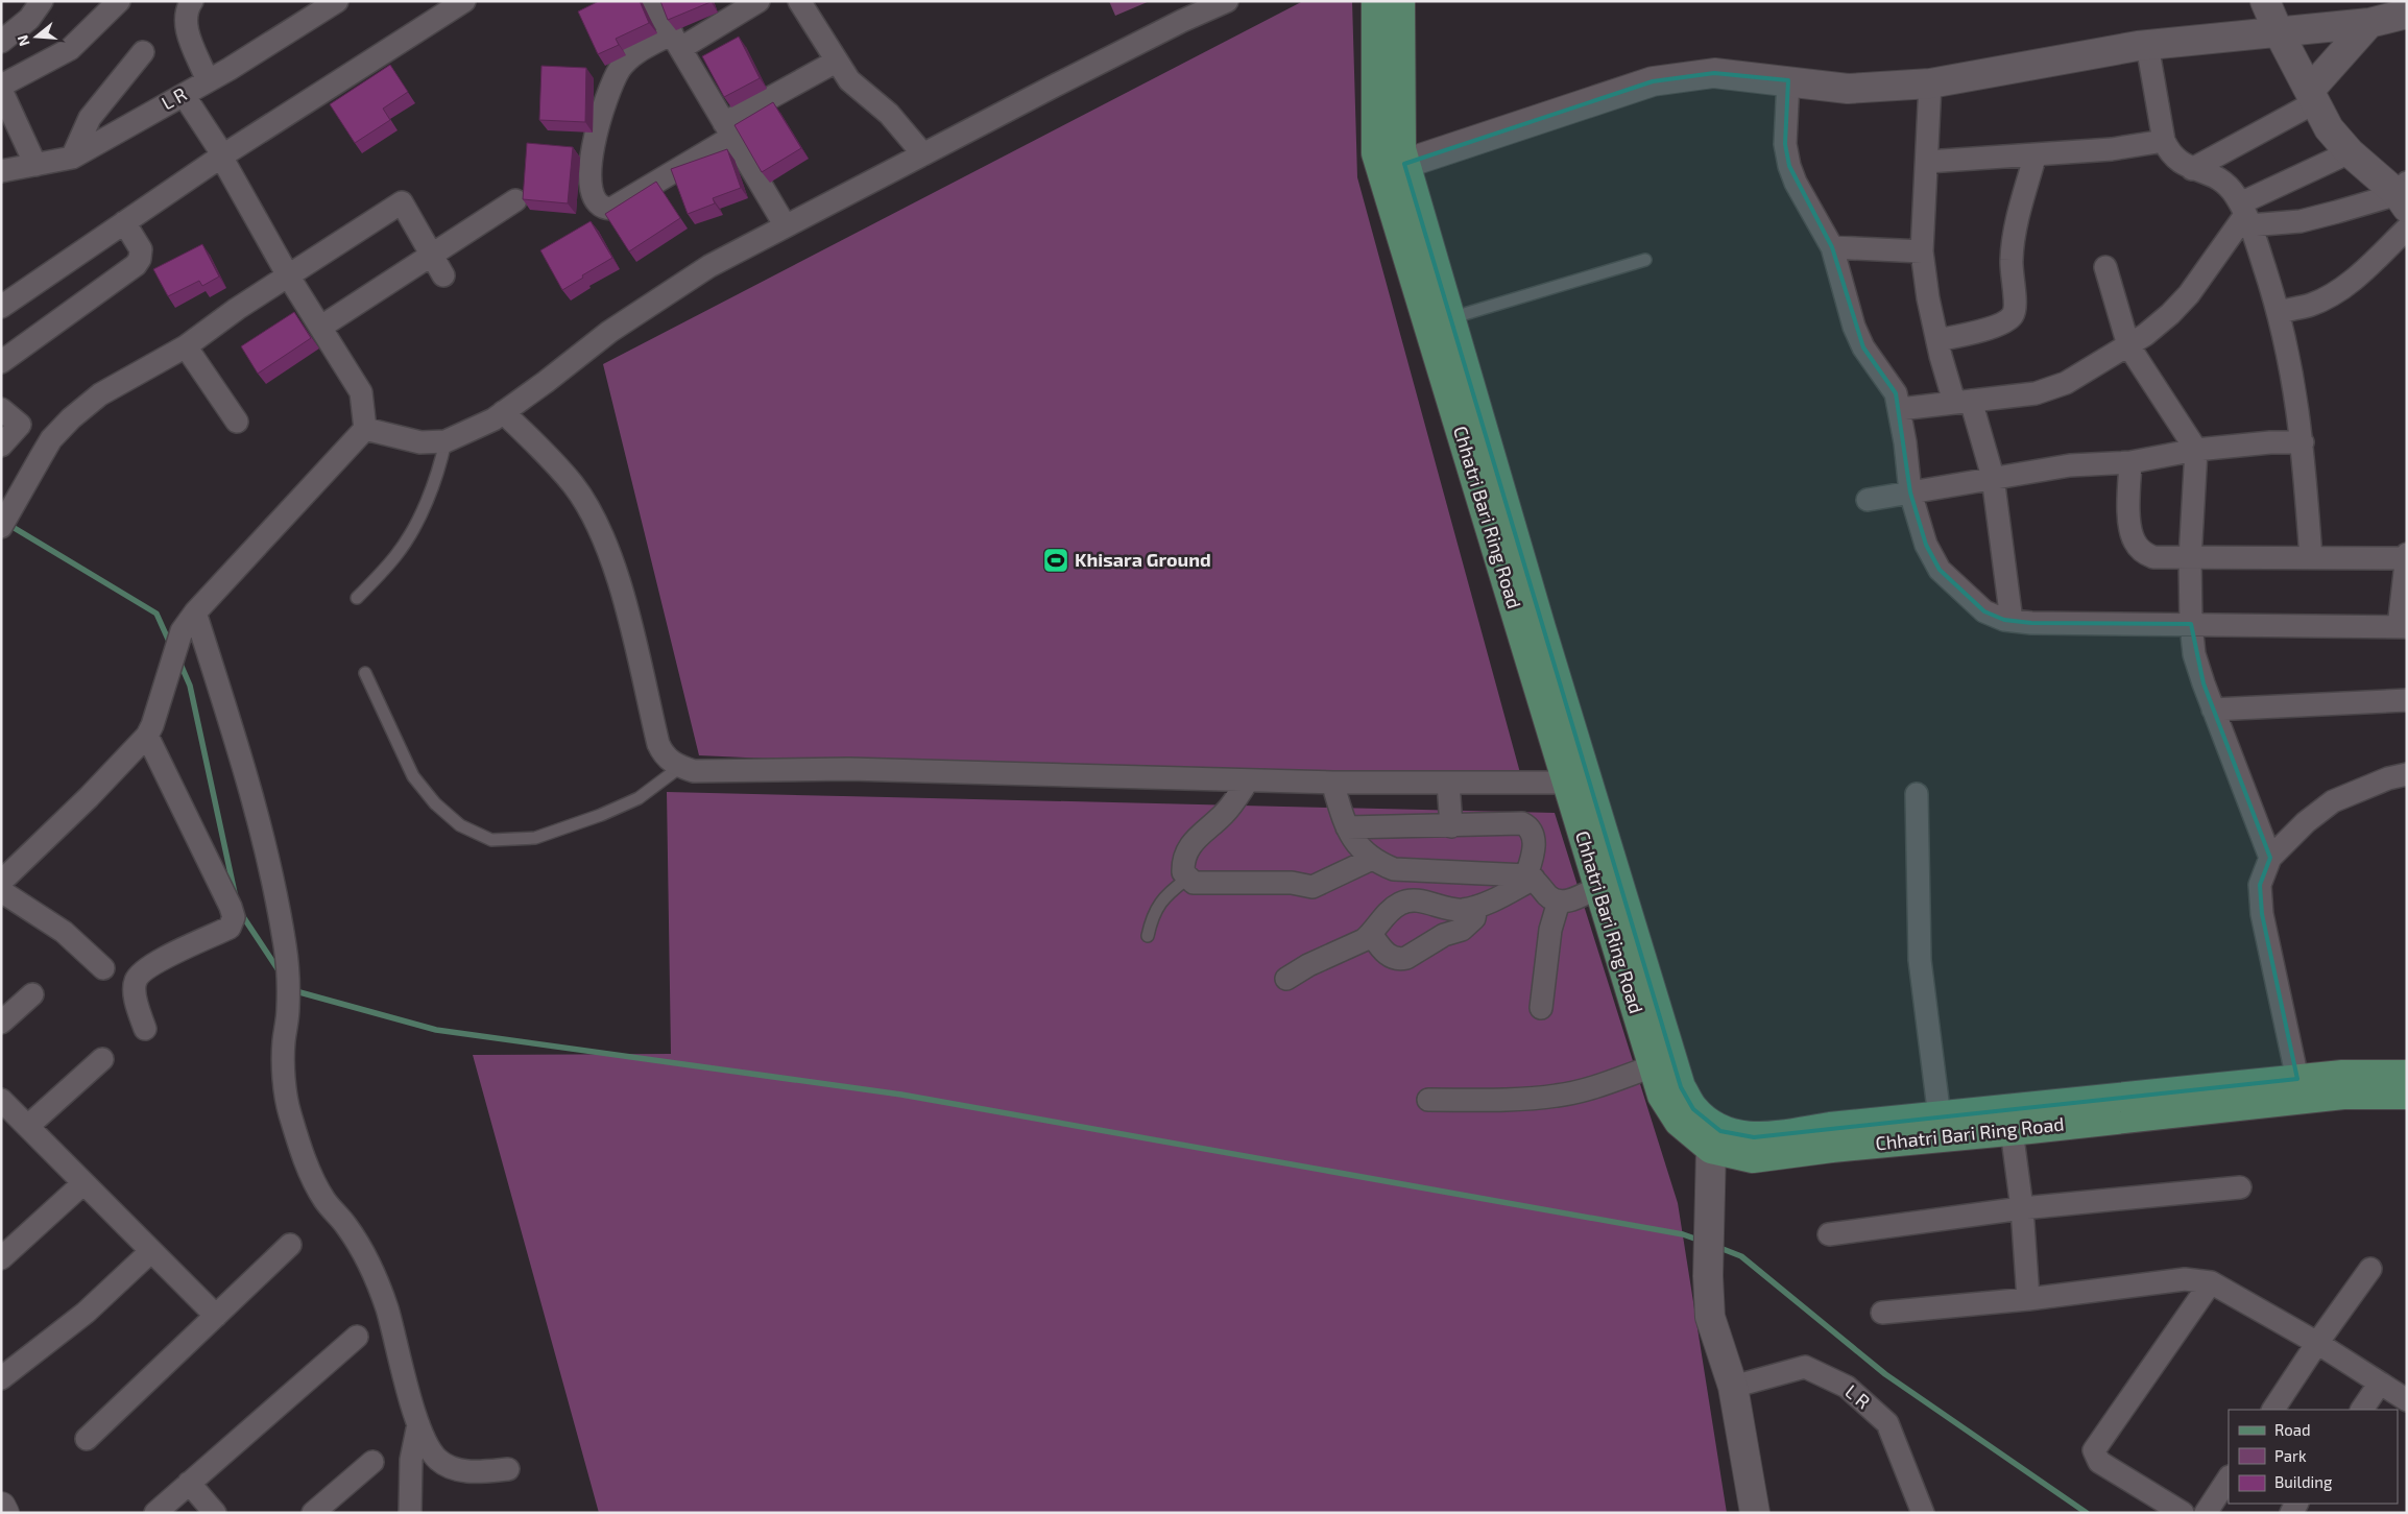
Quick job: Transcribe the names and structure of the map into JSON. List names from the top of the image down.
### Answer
{
  "streets": {
    "main road": ["Chhatri Bari Ring Road"],
    "street": ["L R"]
  },
  "places": {
    "sports": ["Khisara Ground"]
  },
  "legend": ["Road", "Park", "Building"],
  "north": "left"
}
